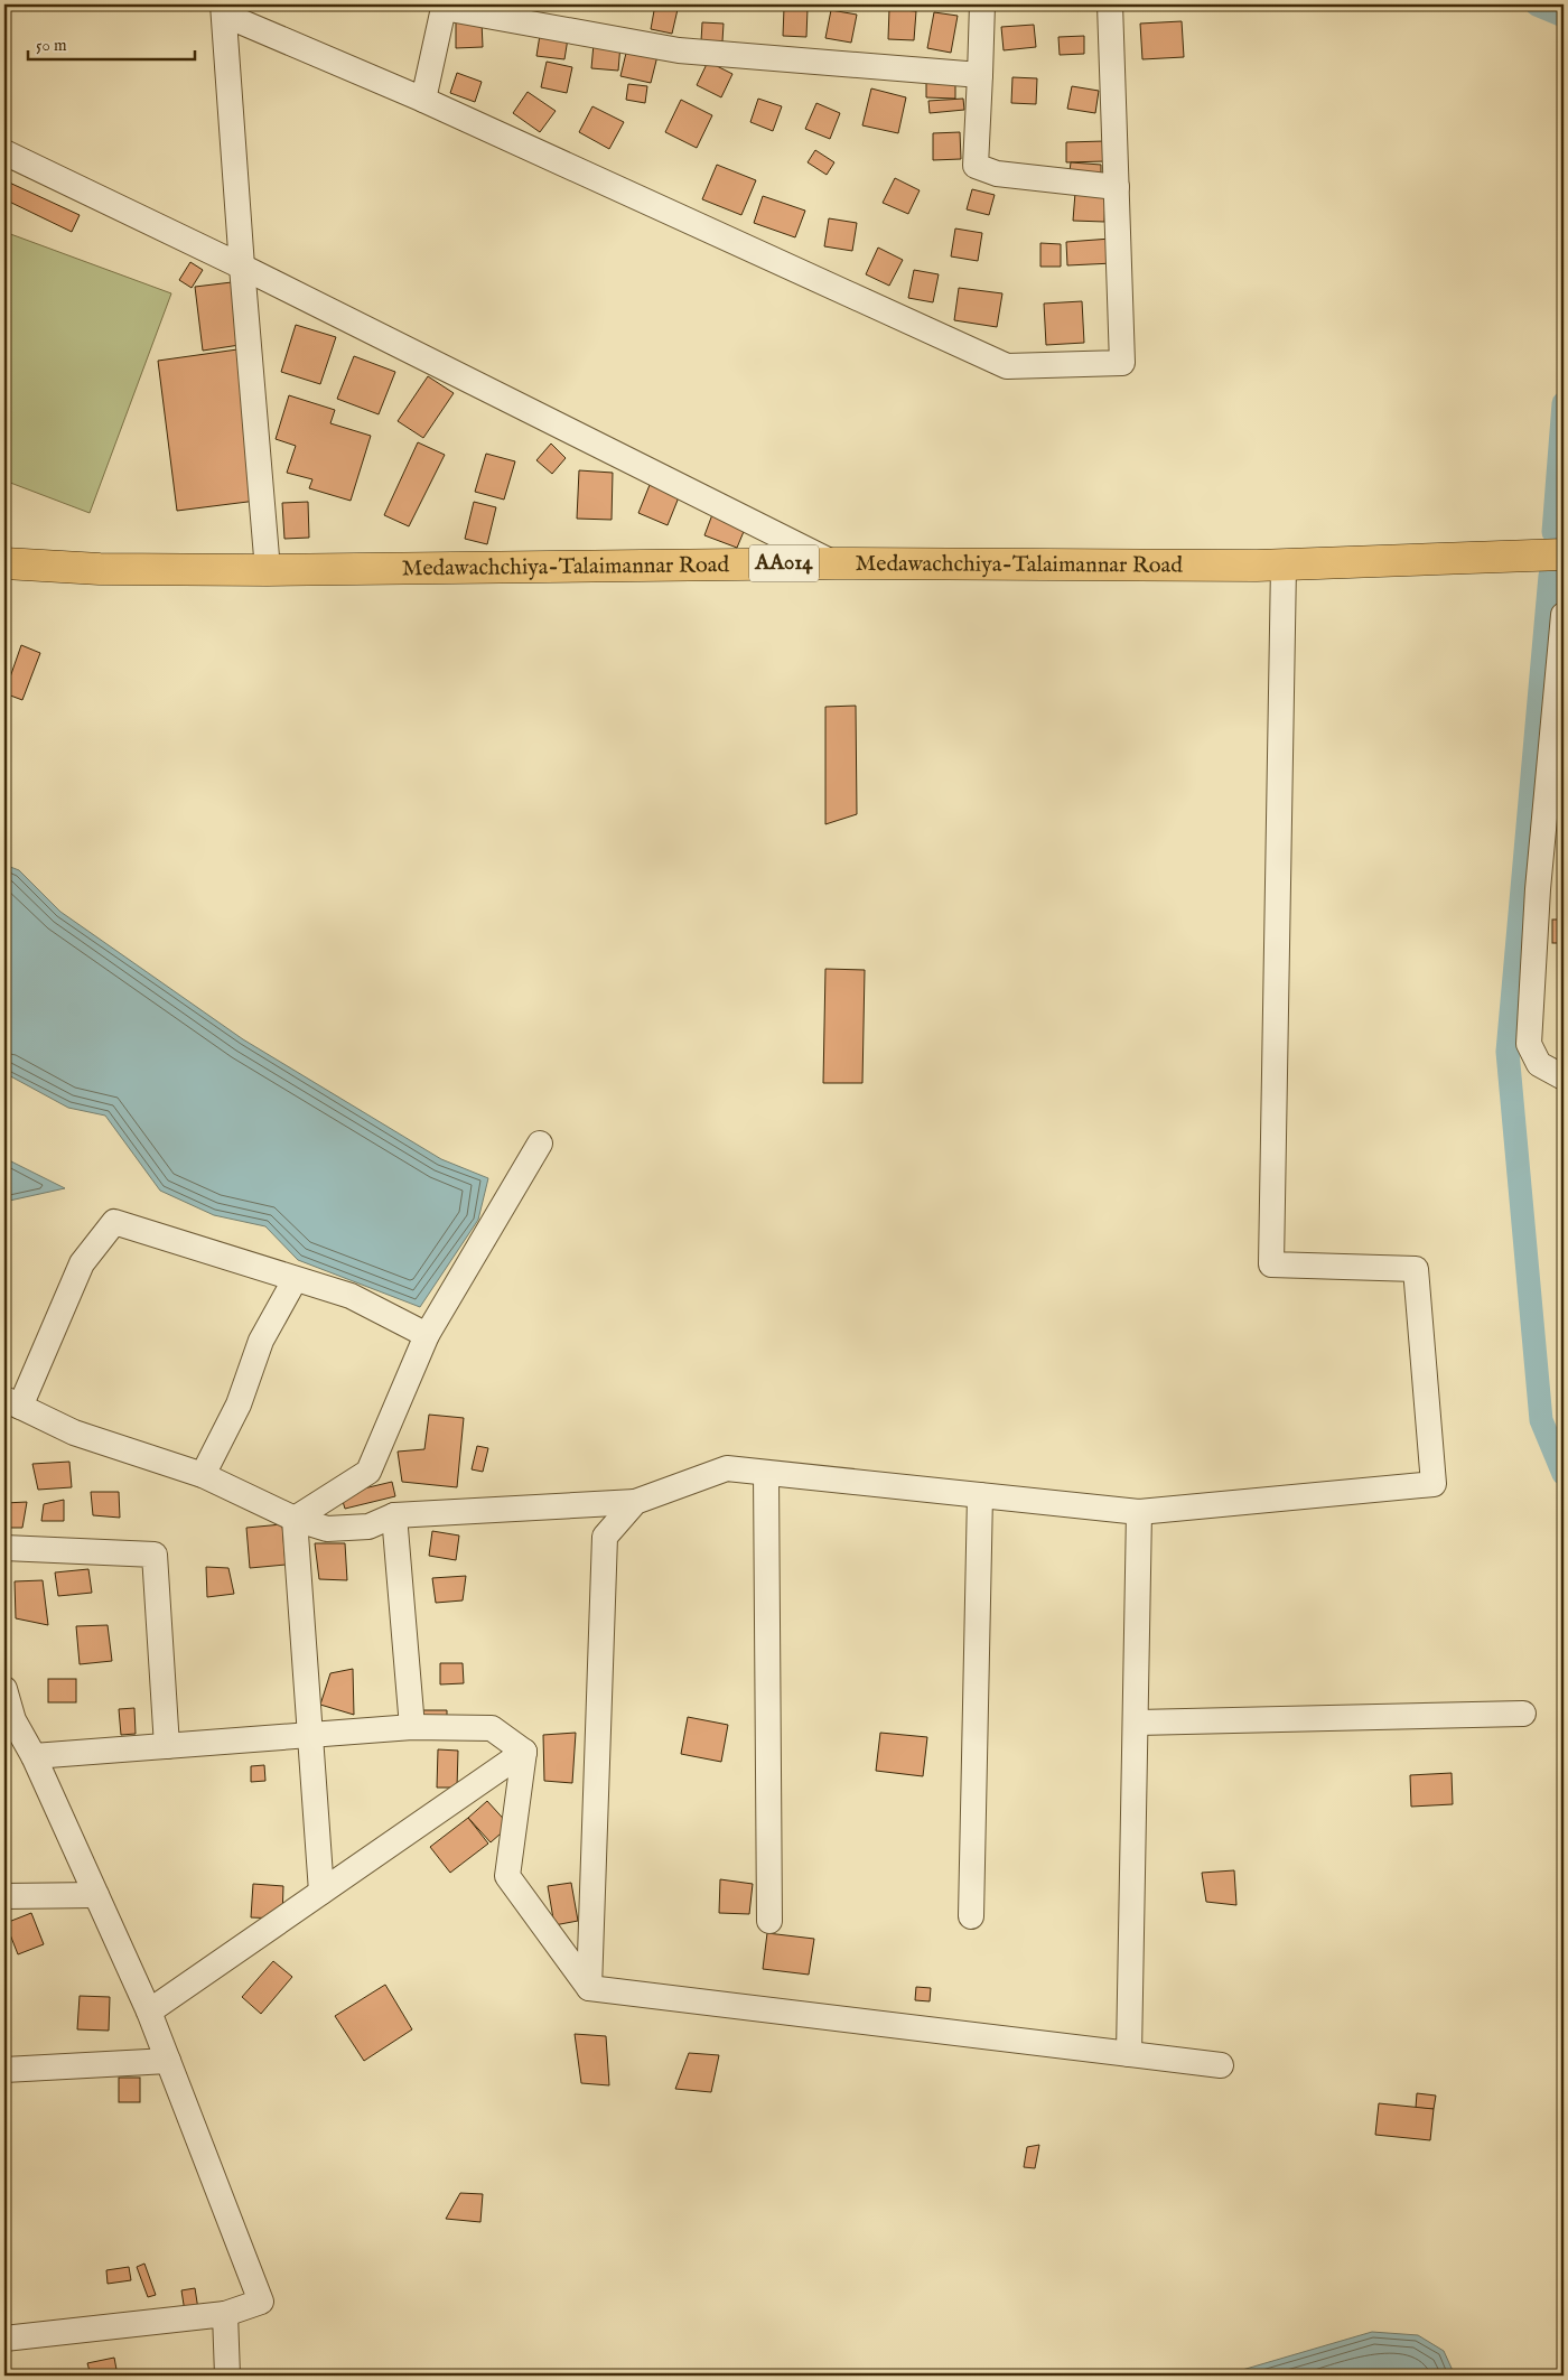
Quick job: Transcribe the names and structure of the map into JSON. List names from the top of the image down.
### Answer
{
  "streets": {
    "highway": ["AA014", "Medawachchiya-Talaimannar Road"]
  },
  "scale_bar": "50 m"
}
